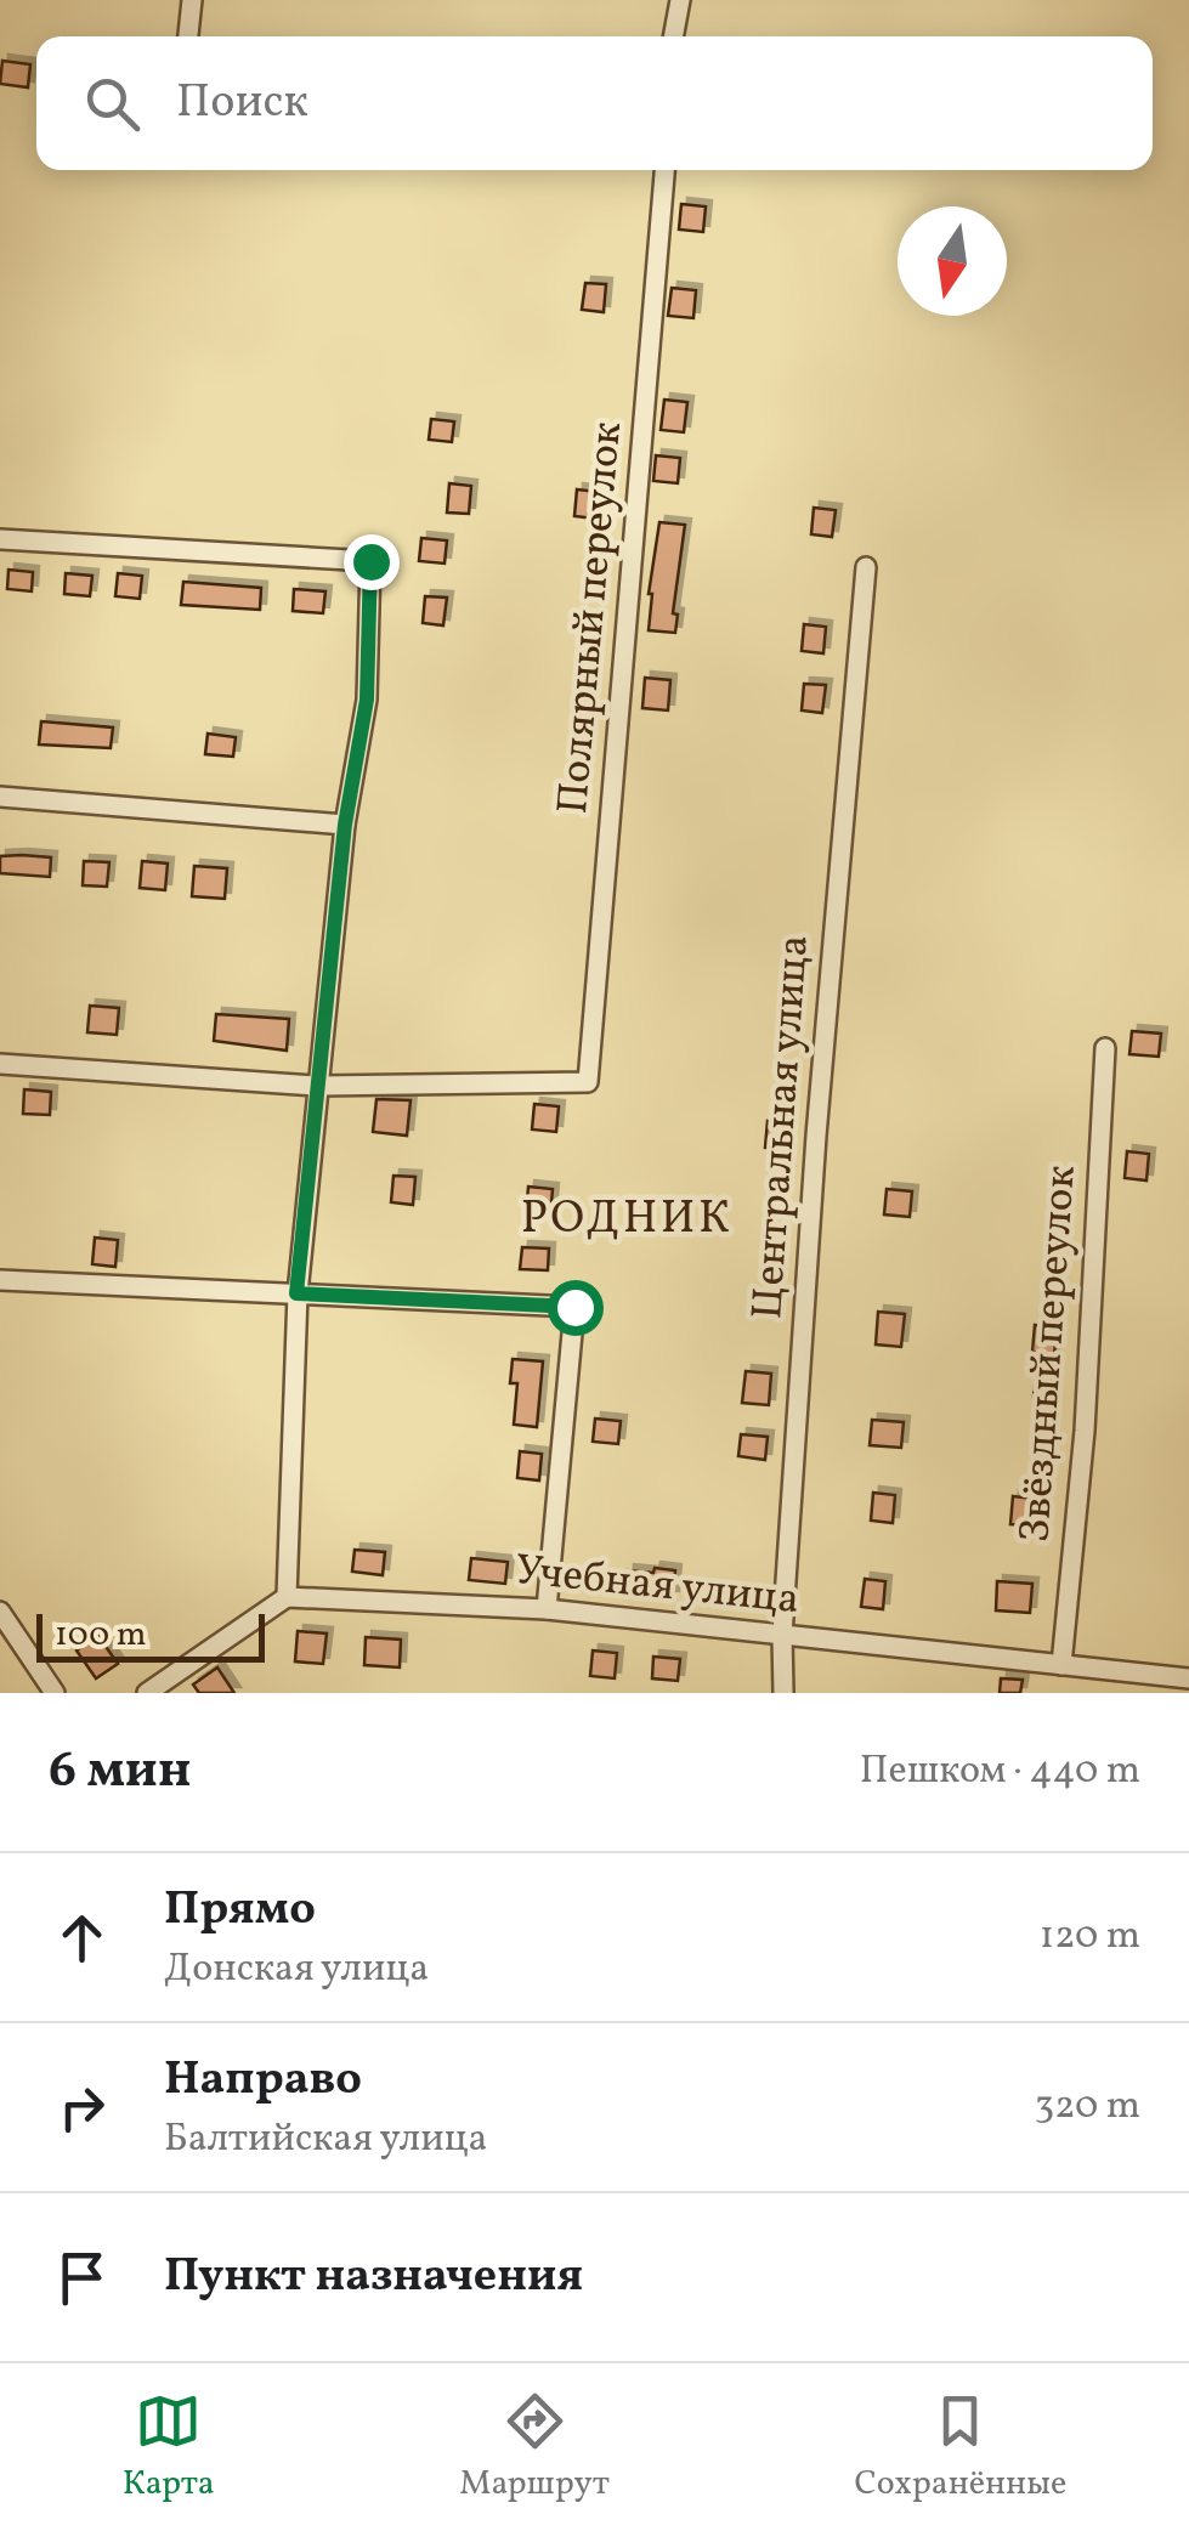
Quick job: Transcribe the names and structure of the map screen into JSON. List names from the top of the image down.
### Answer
{
  "streets": {
    "street": [
      "Полярный переулок",
      "Центральная улица",
      "Звёздный переулок",
      "Учебная улица"
    ]
  },
  "crossings": [
    ["Центральная улица", "Учебная улица"],
    ["Звёздный переулок", "Учебная улица"]
  ],
  "districts": ["РОДНИК"],
  "scale_bar": "100 m",
  "north": "bottom",
  "page": {
    "search": "Поиск",
    "scale": "100 m",
    "heading": ["6 мин", "Пешком · 440 m"],
    "list": [
      ["Прямо", "Донская улица", "120 m"],
      ["Направо", "Балтийская улица", "320 m"],
      "Пункт назначения"
    ],
    "nav": ["Карта", "Маршрут", "Сохранённые"]
  }
}
